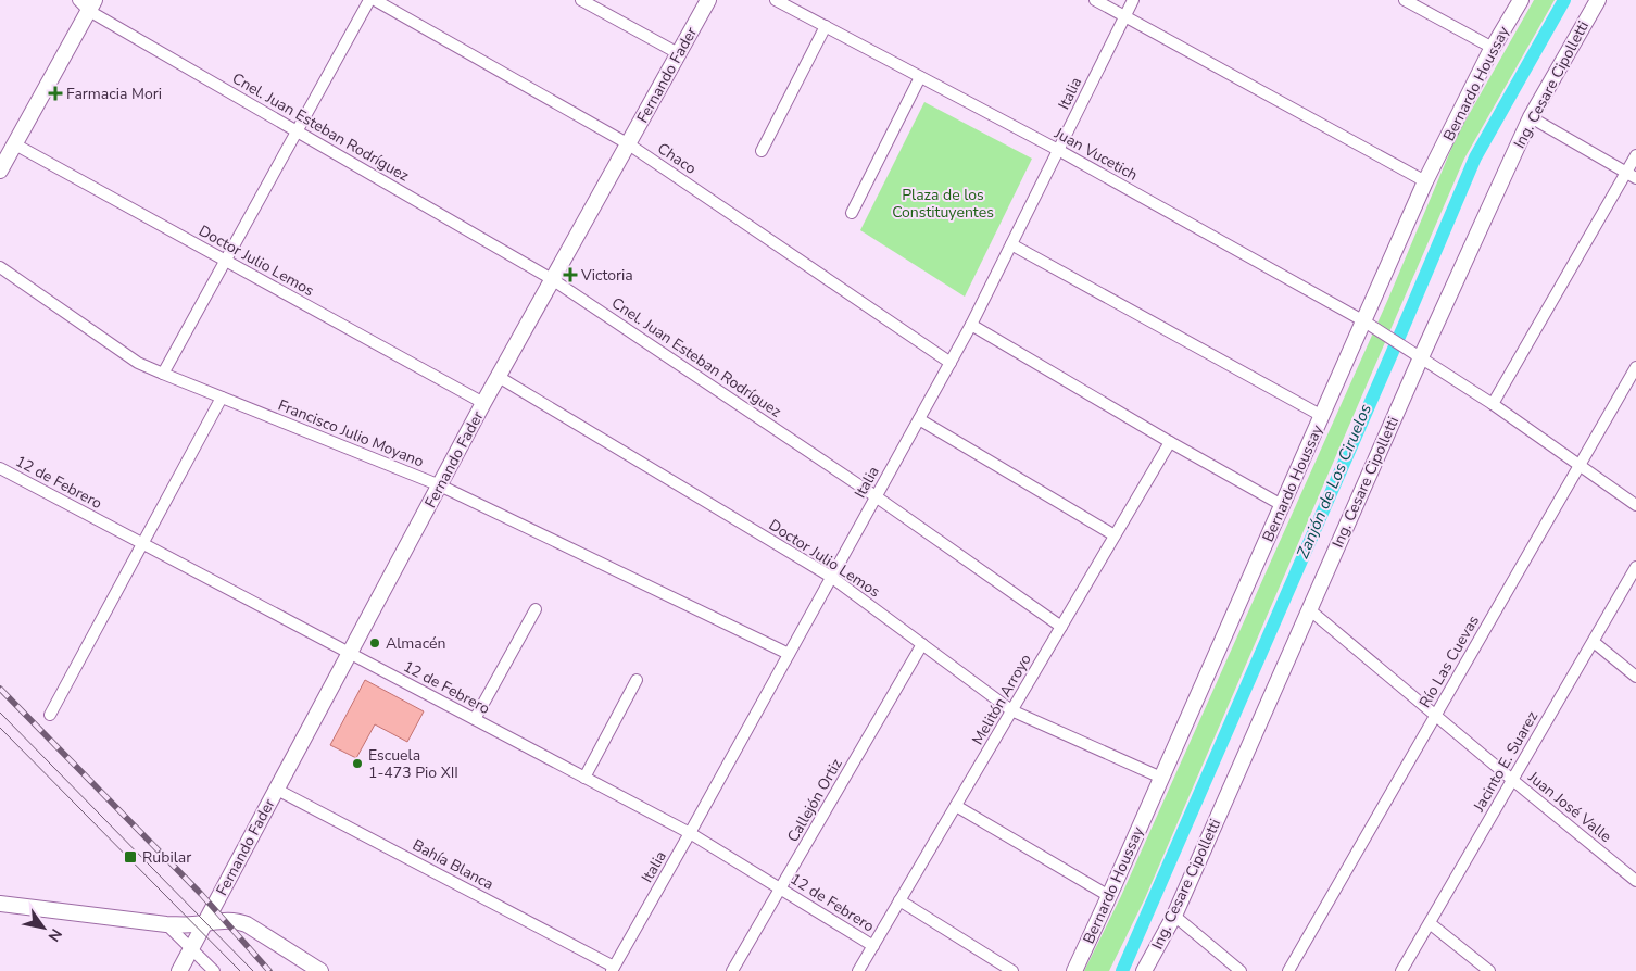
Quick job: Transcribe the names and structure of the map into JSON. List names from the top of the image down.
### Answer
{
  "streets": {
    "street": [
      "Fernando Fader",
      "Bernardo Houssay",
      "Ing. Cesare Cipolletti",
      "Italia",
      "Cnel. Juan Esteban Rodríguez",
      "Juan Vucetich",
      "Chaco",
      "Doctor Julio Lemos",
      "Francisco Julio Moyano",
      "12 de Febrero",
      "Río Las Cuevas",
      "Melitón Arroyo",
      "Jacinto E. Suarez",
      "Callejón Ortiz",
      "Juan José Valle",
      "Bahía Blanca"
    ]
  },
  "crossings": [
    ["Fernando Fader", "Cnel. Juan Esteban Rodríguez"],
    ["Fernando Fader", "Chaco"],
    ["Fernando Fader", "Doctor Julio Lemos"],
    ["Fernando Fader", "Francisco Julio Moyano"],
    ["Fernando Fader", "12 de Febrero"],
    ["Fernando Fader", "Bahía Blanca"],
    ["Bernardo Houssay", "Juan Vucetich"],
    ["Bernardo Houssay", "Doctor Julio Lemos"],
    ["Ing. Cesare Cipolletti", "Juan Vucetich"],
    ["Ing. Cesare Cipolletti", "Juan José Valle"],
    ["Italia", "Cnel. Juan Esteban Rodríguez"],
    ["Italia", "Juan Vucetich"],
    ["Italia", "Chaco"],
    ["Italia", "Doctor Julio Lemos"],
    ["Italia", "Francisco Julio Moyano"],
    ["Italia", "12 de Febrero"],
    ["Italia", "Bahía Blanca"],
    ["Cnel. Juan Esteban Rodríguez", "Melitón Arroyo"],
    ["Juan Vucetich", "Río Las Cuevas"],
    ["Doctor Julio Lemos", "Melitón Arroyo"],
    ["Doctor Julio Lemos", "Callejón Ortiz"],
    ["12 de Febrero", "Melitón Arroyo"],
    ["12 de Febrero", "Callejón Ortiz"],
    ["Río Las Cuevas", "Juan José Valle"],
    ["Jacinto E. Suarez", "Juan José Valle"]
  ],
  "water": ["Zanjón de Los Ciruelos"],
  "parks": ["Plaza de los Constituyentes"],
  "places": {
    "health": ["Farmacia Mori", "Victoria"],
    "other": ["Almacén", "Escuela 1-473 Pio XII"],
    "transit": ["Rubilar"]
  },
  "north": "bottom right"
}
